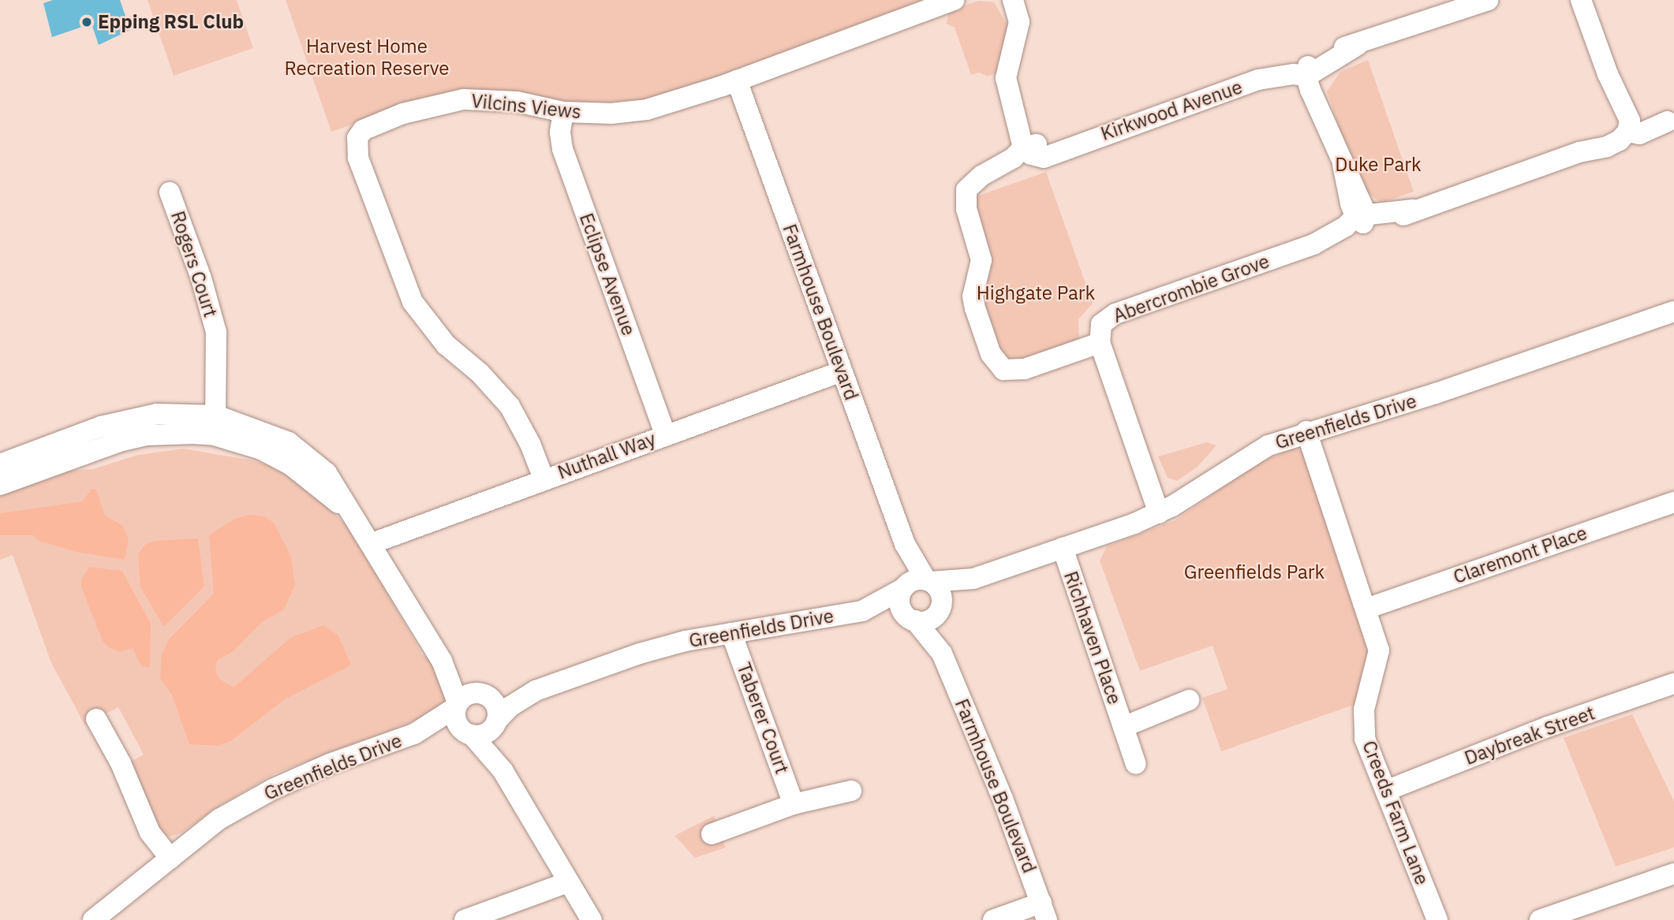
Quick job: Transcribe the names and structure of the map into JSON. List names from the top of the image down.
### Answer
{
  "streets": {
    "street": [
      "Vilcins Views",
      "Kirkwood Avenue",
      "Rogers Court",
      "Eclipse Avenue",
      "Abercrombie Grove",
      "Farmhouse Boulevard",
      "Greenfields Drive",
      "Nuthall Way",
      "Claremont Place",
      "Richhaven Place",
      "Taberer Court",
      "Daybreak Street",
      "Creeds Farm Lane"
    ]
  },
  "crossings": [
    ["Vilcins Views", "Eclipse Avenue"],
    ["Vilcins Views", "Farmhouse Boulevard"],
    ["Vilcins Views", "Nuthall Way"],
    ["Eclipse Avenue", "Nuthall Way"],
    ["Abercrombie Grove", "Greenfields Drive"],
    ["Farmhouse Boulevard", "Greenfields Drive"],
    ["Farmhouse Boulevard", "Nuthall Way"],
    ["Greenfields Drive", "Richhaven Place"],
    ["Greenfields Drive", "Taberer Court"],
    ["Greenfields Drive", "Creeds Farm Lane"],
    ["Claremont Place", "Creeds Farm Lane"],
    ["Daybreak Street", "Creeds Farm Lane"]
  ],
  "parks": [
    "Harvest Home Recreation Reserve",
    "Duke Park",
    "Highgate Park",
    "Greenfields Park"
  ],
  "places": ["Epping RSL Club"]
}
